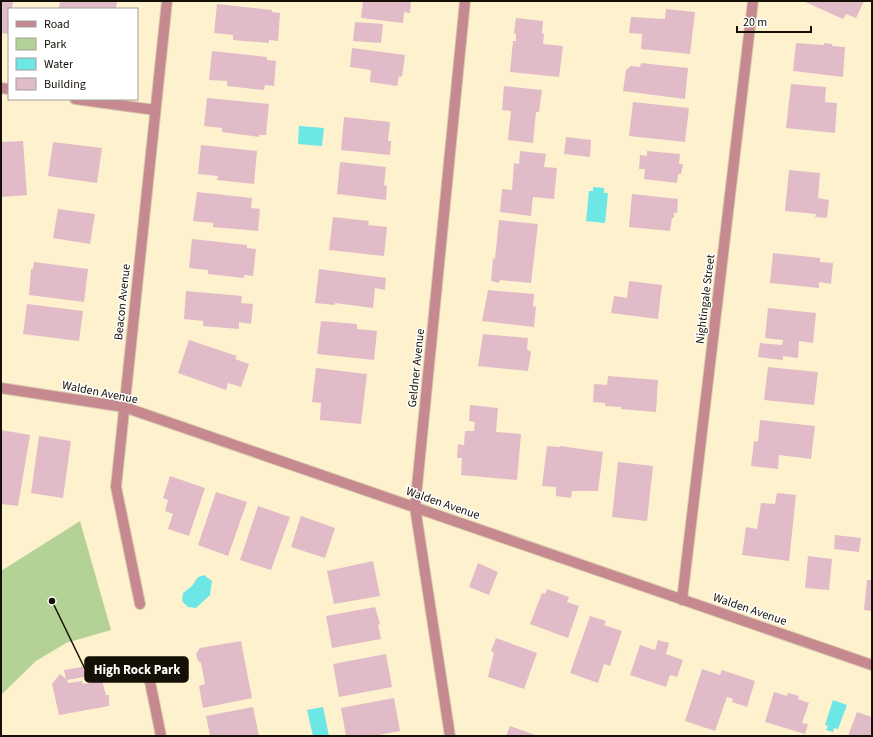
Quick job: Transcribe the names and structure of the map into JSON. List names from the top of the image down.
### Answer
{
  "streets": {
    "street": [
      "Nightingale Street",
      "Beacon Avenue",
      "Geldner Avenue",
      "Walden Avenue"
    ]
  },
  "crossings": [
    ["Nightingale Street", "Walden Avenue"],
    ["Beacon Avenue", "Walden Avenue"],
    ["Geldner Avenue", "Walden Avenue"]
  ],
  "places": ["High Rock Park"],
  "legend": [
    "Road",
    "Park",
    "Water",
    "Building"
  ],
  "scale_bar": "20 m"
}
